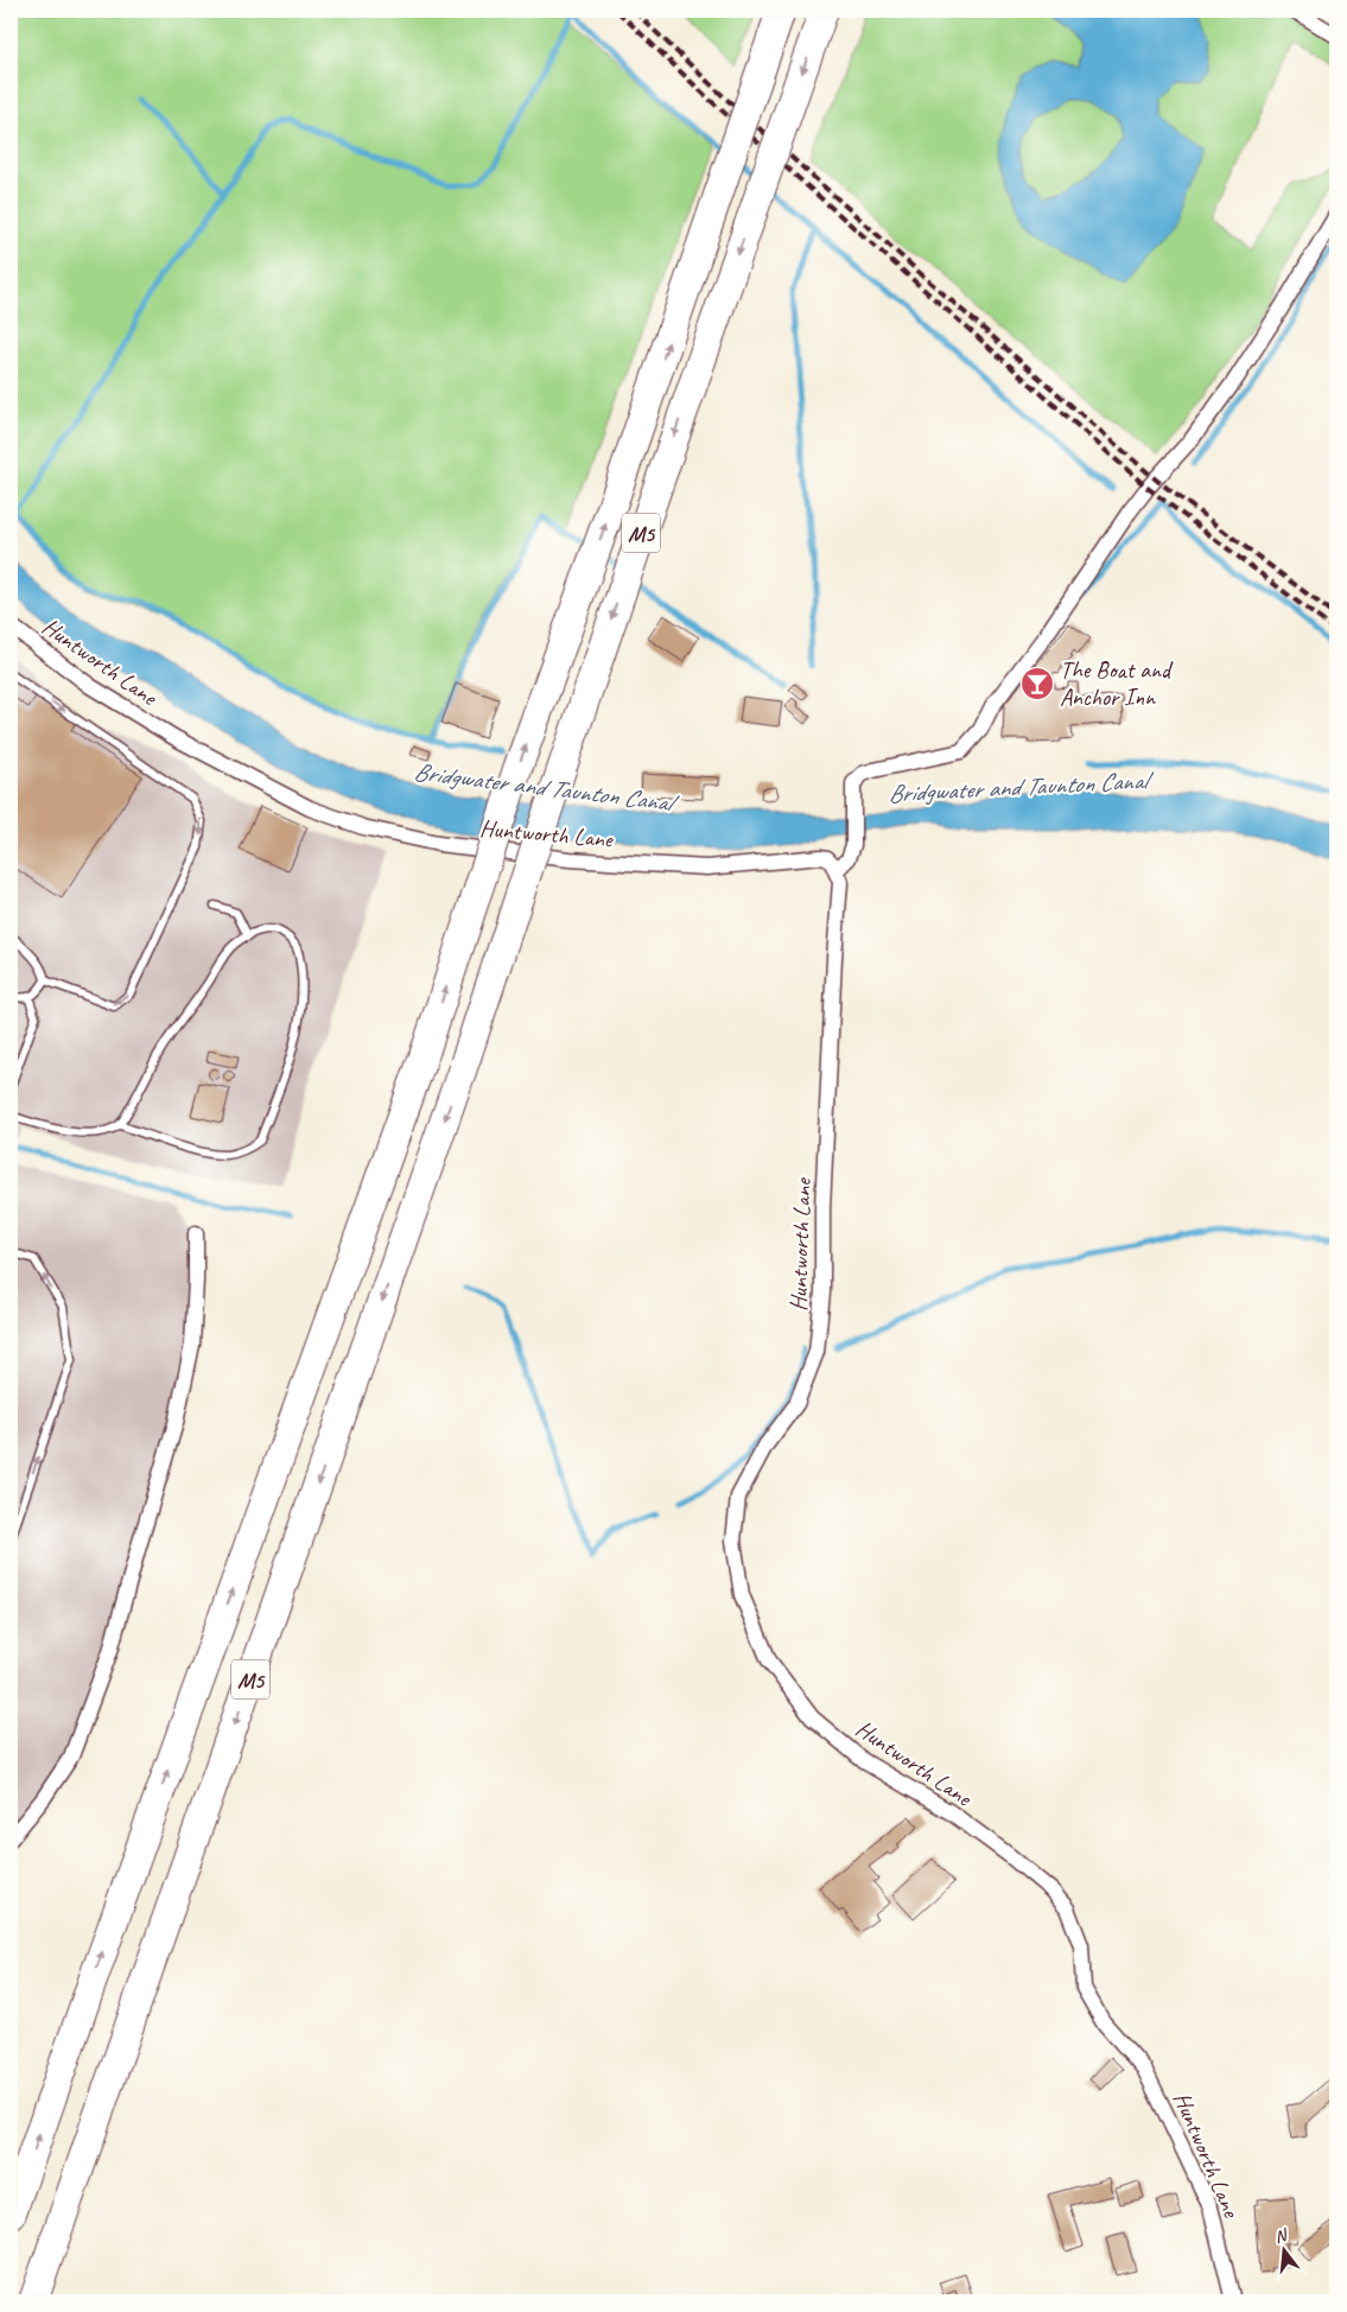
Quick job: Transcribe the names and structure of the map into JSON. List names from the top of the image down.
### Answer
{
  "streets": {
    "highway": ["M5"],
    "street": ["Huntworth Lane"]
  },
  "water": ["Bridgwater and Taunton Canal"],
  "places": {
    "bar": ["The Boat and Anchor Inn"]
  },
  "north": "top"
}
